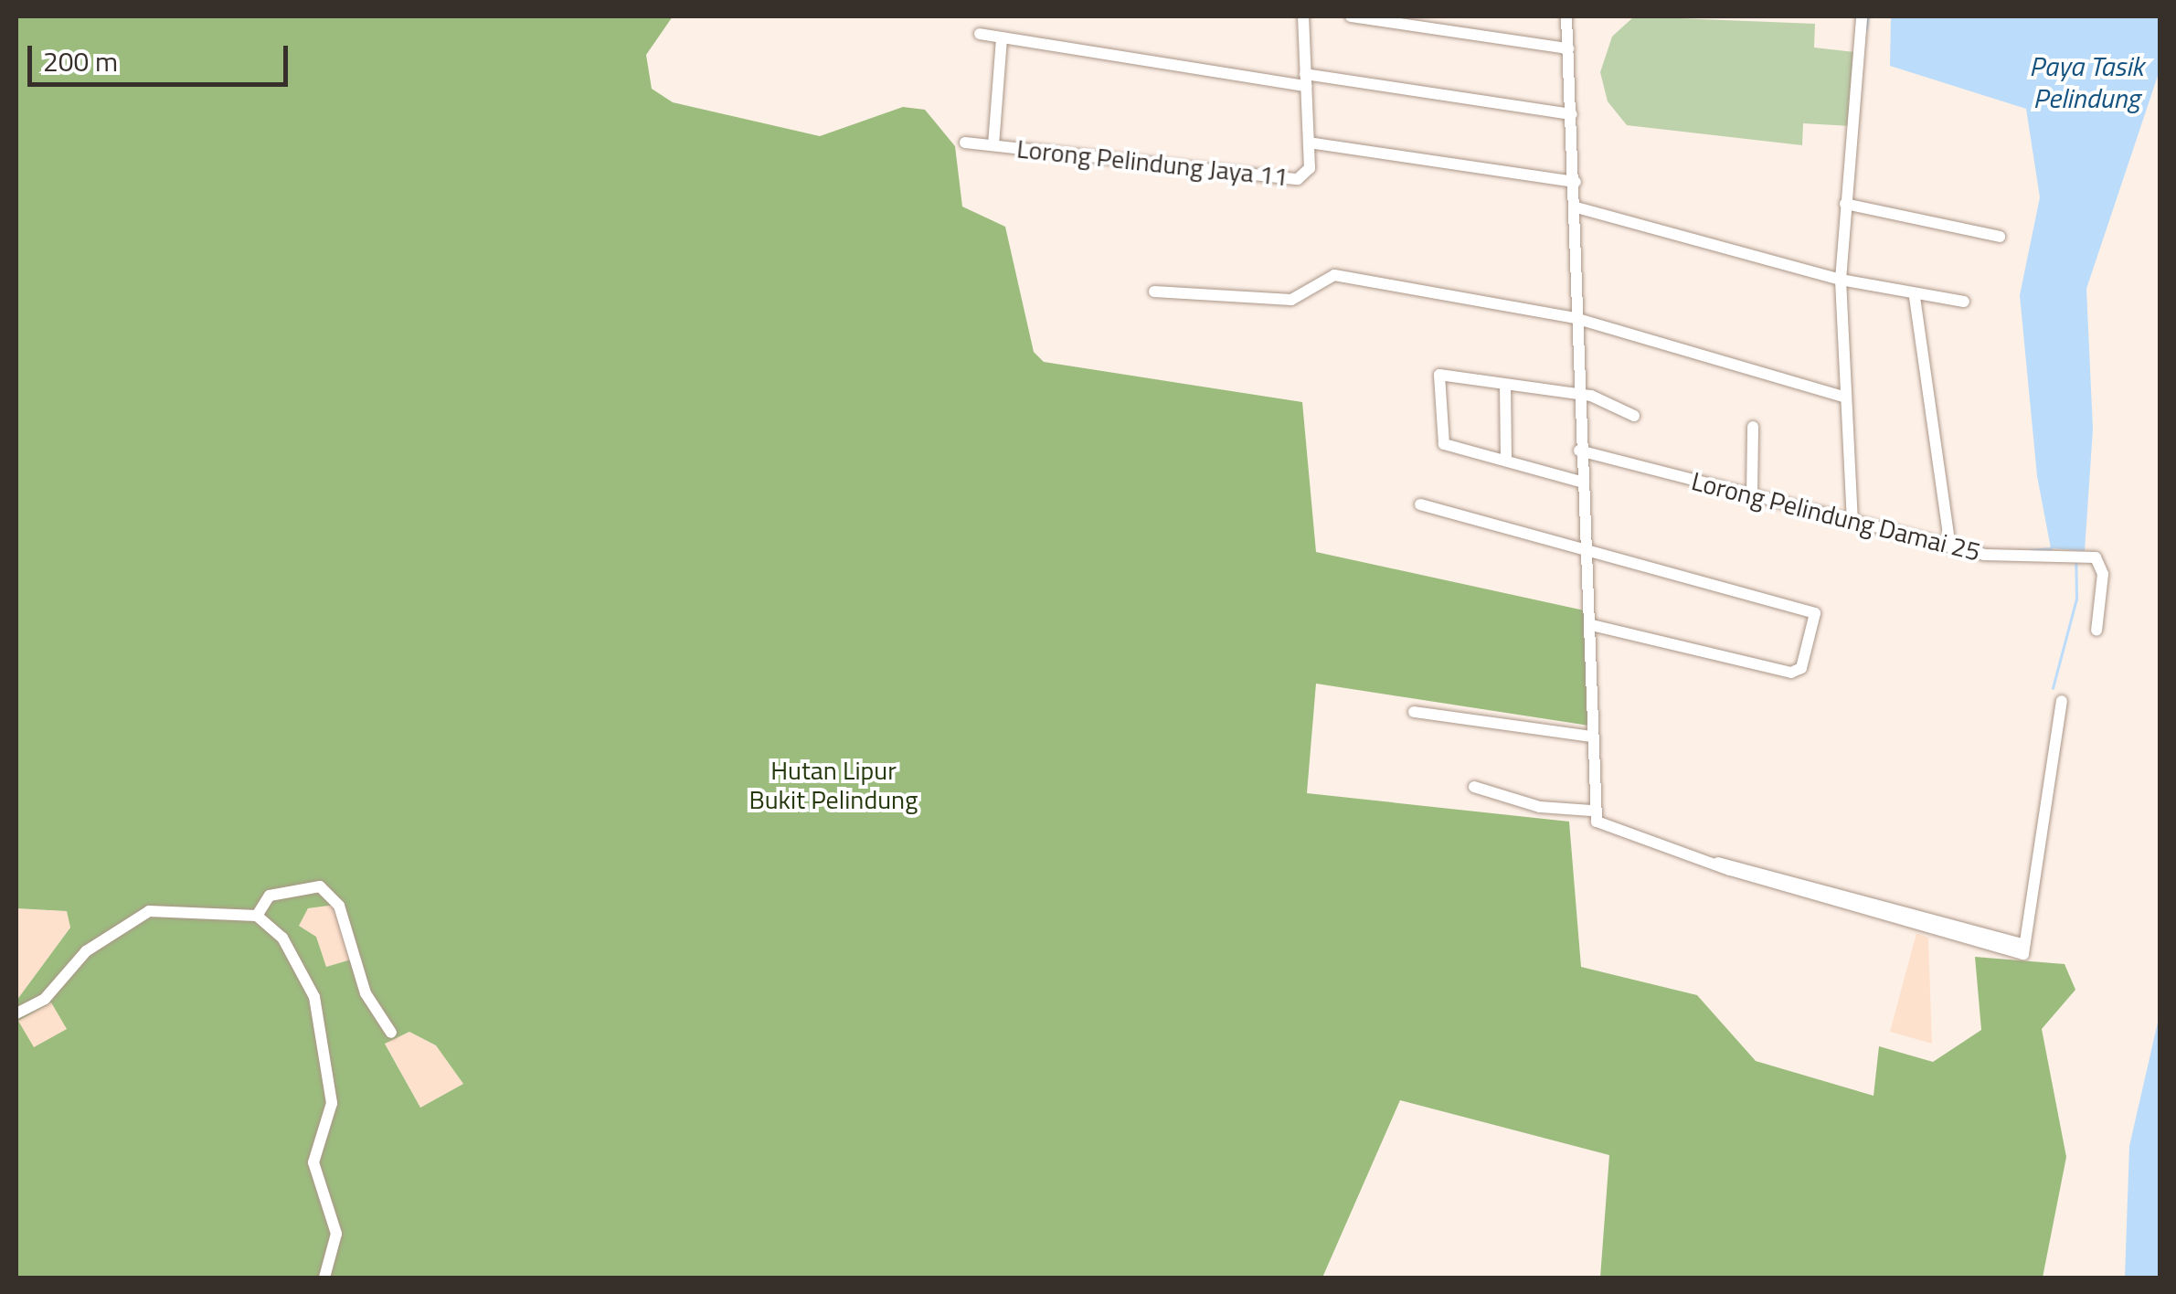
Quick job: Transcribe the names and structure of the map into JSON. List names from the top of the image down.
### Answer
{
  "streets": {
    "street": ["Lorong Pelindung Jaya 11", "Lorong Pelindung Damai 25"]
  },
  "water": ["Paya Tasik Pelindung"],
  "parks": ["Hutan Lipur Bukit Pelindung"],
  "scale_bar": "200 m"
}
